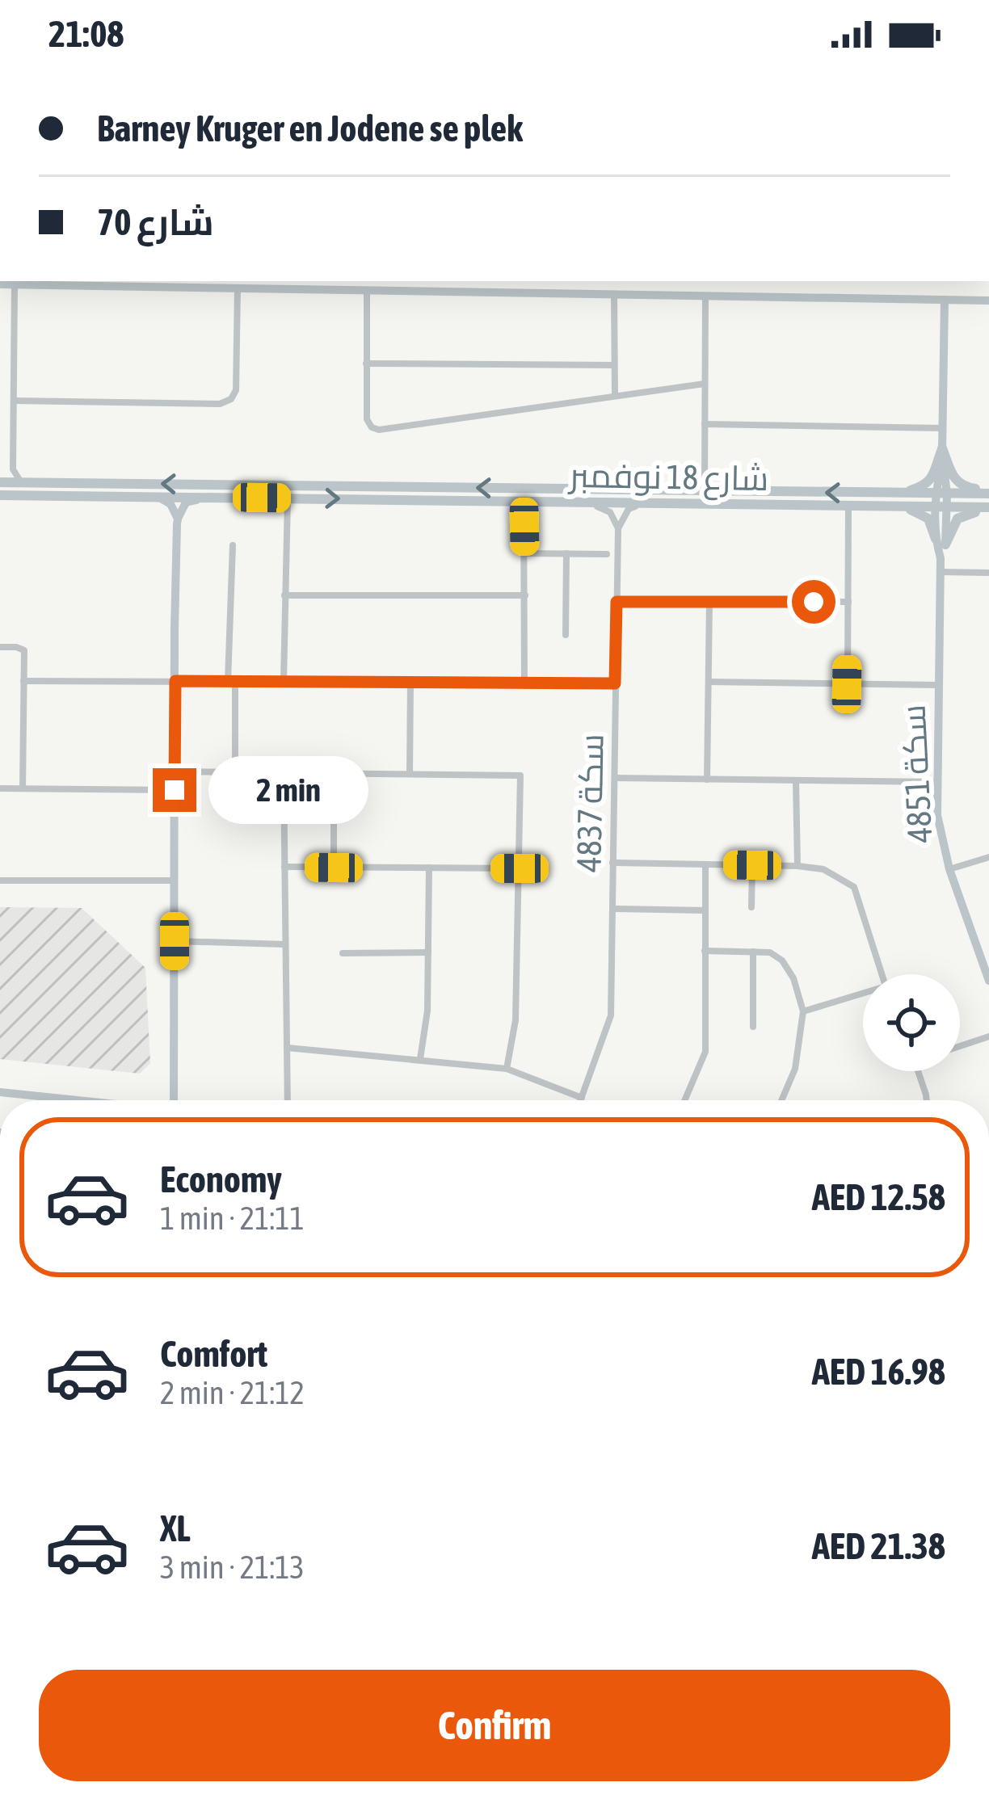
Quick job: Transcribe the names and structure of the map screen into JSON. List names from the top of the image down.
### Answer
{
  "streets": {
    "main road": ["شارع 18 نوفمبر"],
    "street": ["سكة 4851", "سكة 4837"]
  },
  "crossings": [
    ["شارع 18 نوفمبر", "سكة 4851"]
  ],
  "page": {
    "status": "21:08",
    "banner": ["Barney Kruger en Jodene se plek", "شارع 70"],
    "bubble": "2 min",
    "list": [
      {
        "name": "Economy",
        "note": "1 min · 21:11",
        "value": "AED 12.58"
      },
      {
        "name": "Comfort",
        "note": "2 min · 21:12",
        "value": "AED 16.98"
      },
      {
        "name": "XL",
        "note": "3 min · 21:13",
        "value": "AED 21.38"
      }
    ],
    "buttons": "Confirm"
  }
}
